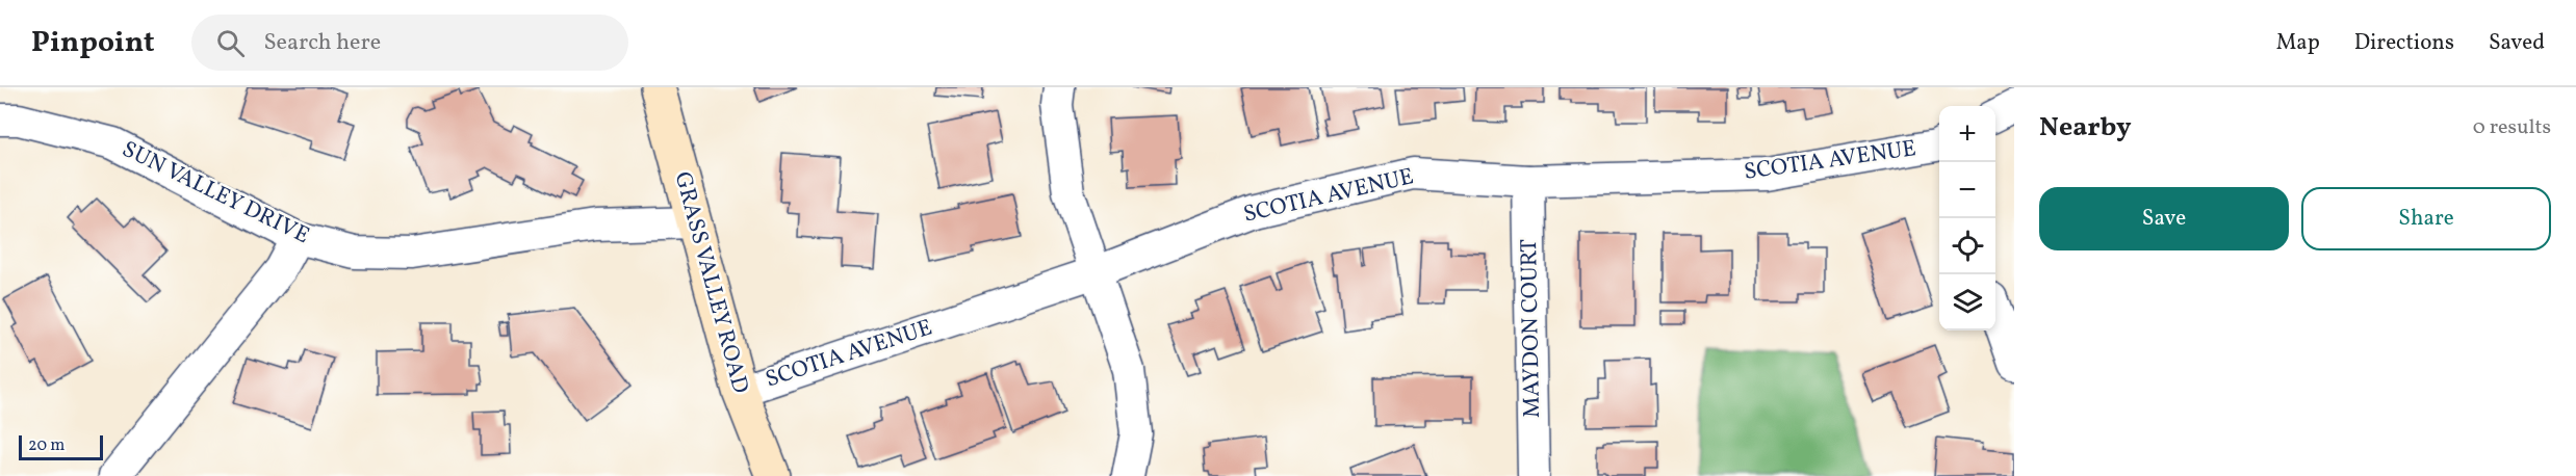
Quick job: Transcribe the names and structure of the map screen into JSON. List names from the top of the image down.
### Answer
{
  "streets": {
    "main road": ["GRASS VALLEY ROAD"],
    "street": ["SCOTIA AVENUE", "SUN VALLEY DRIVE", "MAYDON COURT"]
  },
  "crossings": [
    ["SCOTIA AVENUE", "GRASS VALLEY ROAD"],
    ["SCOTIA AVENUE", "MAYDON COURT"],
    ["SUN VALLEY DRIVE", "GRASS VALLEY ROAD"]
  ],
  "scale_bar": "20 m",
  "page": {
    "header": "Pinpoint",
    "search": "Search here",
    "nav": ["Map", "Directions", "Saved"],
    "heading": ["Nearby", "0 results"],
    "map_buttons": ["+", "−"],
    "buttons": ["Save", "Share"],
    "scale": "20 m"
  }
}
